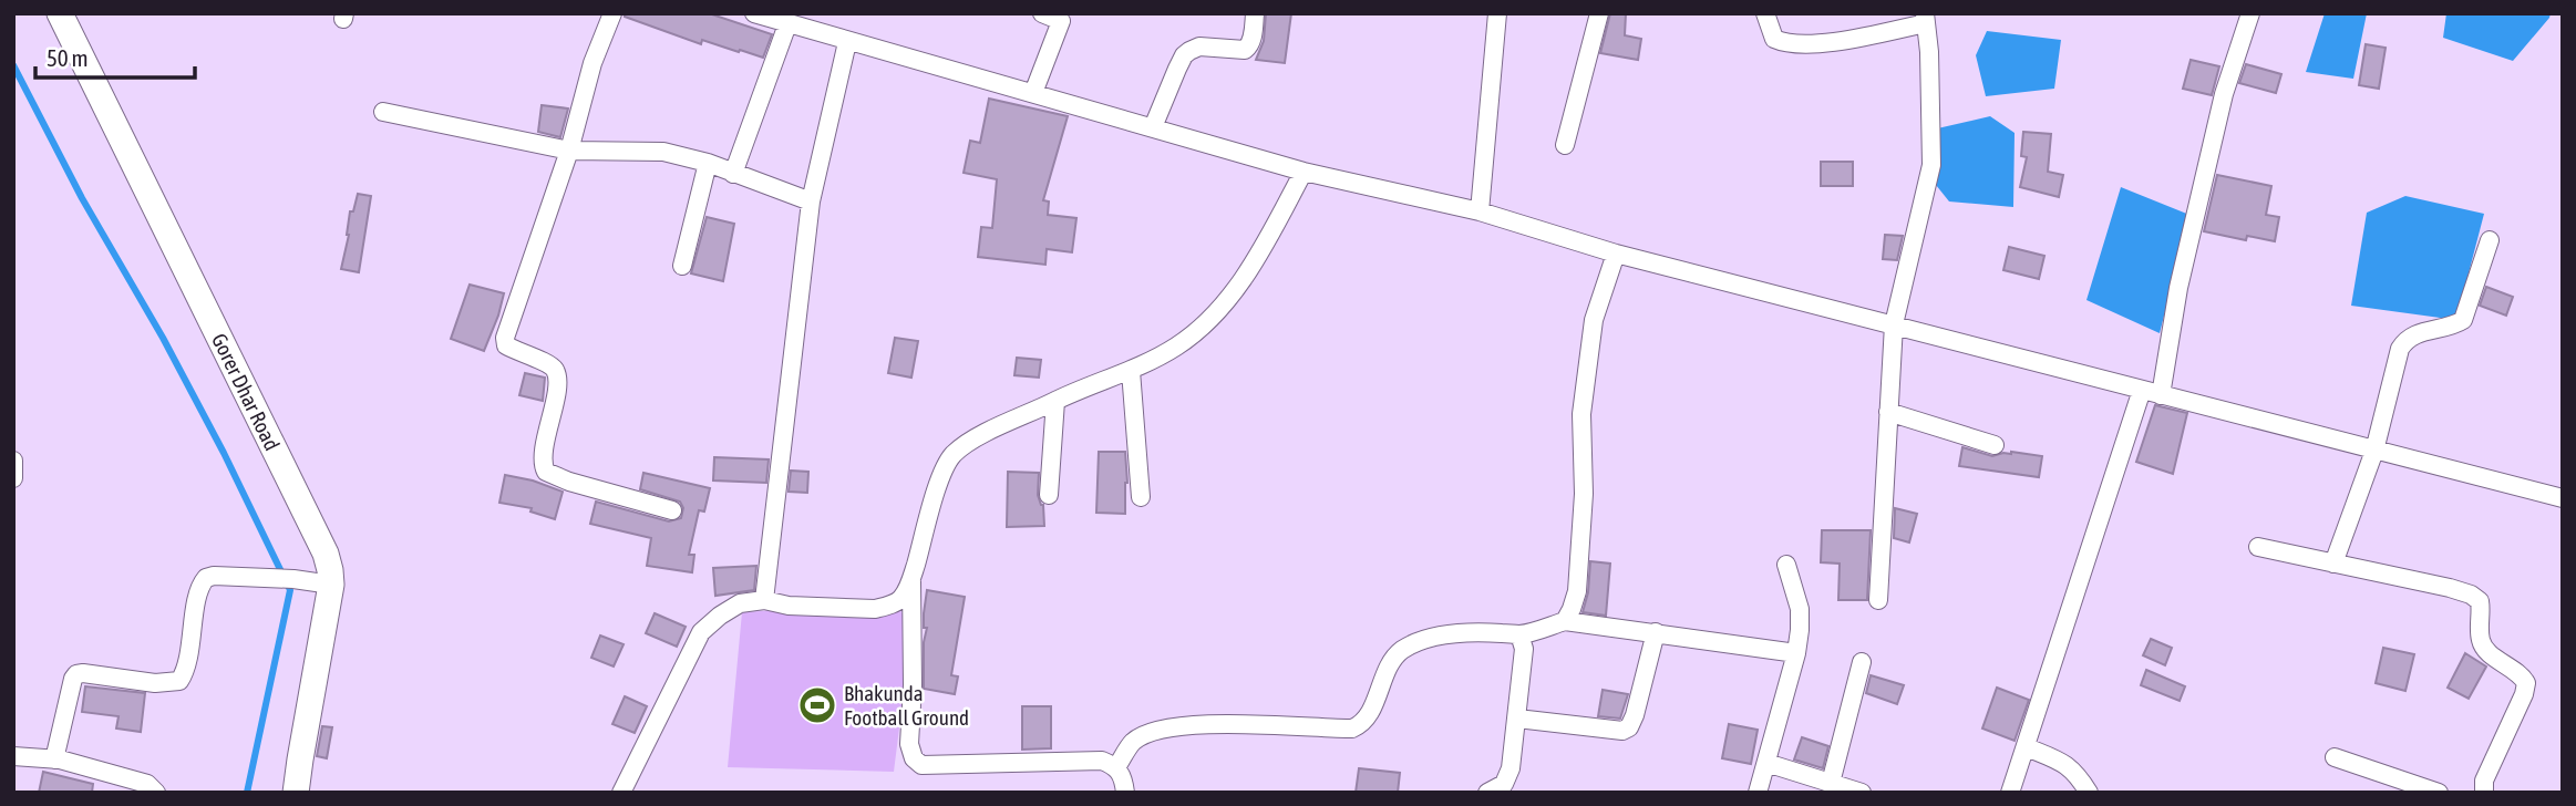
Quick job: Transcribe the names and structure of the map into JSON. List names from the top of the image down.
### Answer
{
  "streets": {
    "street": ["Gorer Dhar Road"]
  },
  "places": {
    "sports": ["Bhakunda Football Ground"]
  },
  "scale_bar": "50 m"
}
